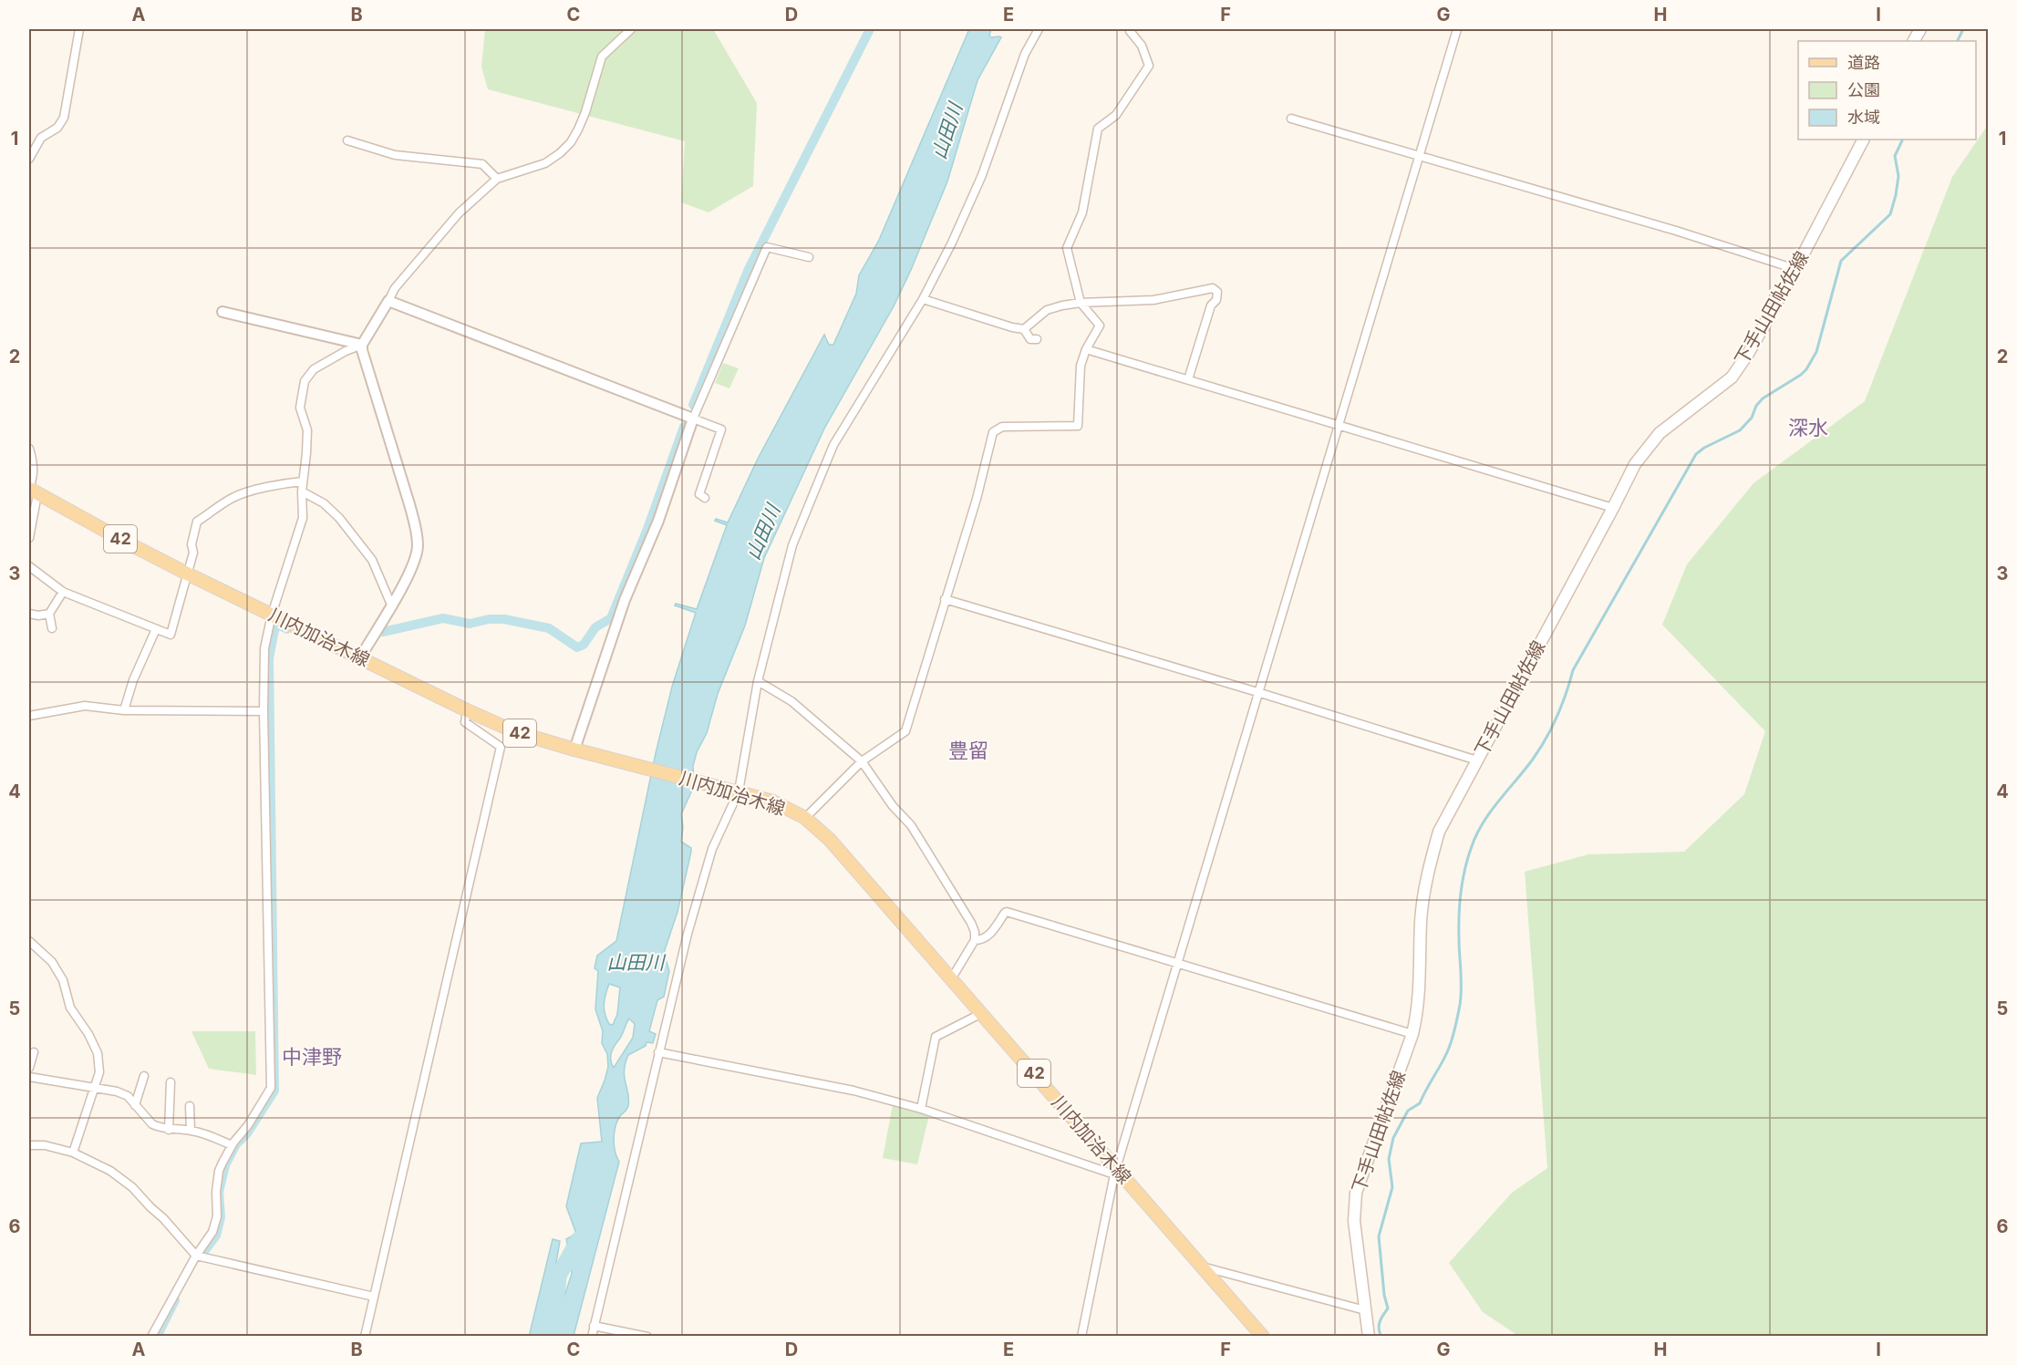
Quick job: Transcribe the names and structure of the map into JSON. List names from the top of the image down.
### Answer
{
  "streets": {
    "main road": ["下手山田帖佐線", "42", "川内加治木線"]
  },
  "districts": ["深水", "豊留", "中津野"],
  "water": ["山田川"],
  "legend": ["道路", "公園", "水域"],
  "grid": {
    "columns": [
      "A",
      "B",
      "C",
      "D",
      "E",
      "F",
      "G",
      "H",
      "I"
    ],
    "rows": [
      "1",
      "2",
      "3",
      "4",
      "5",
      "6"
    ]
  }
}
